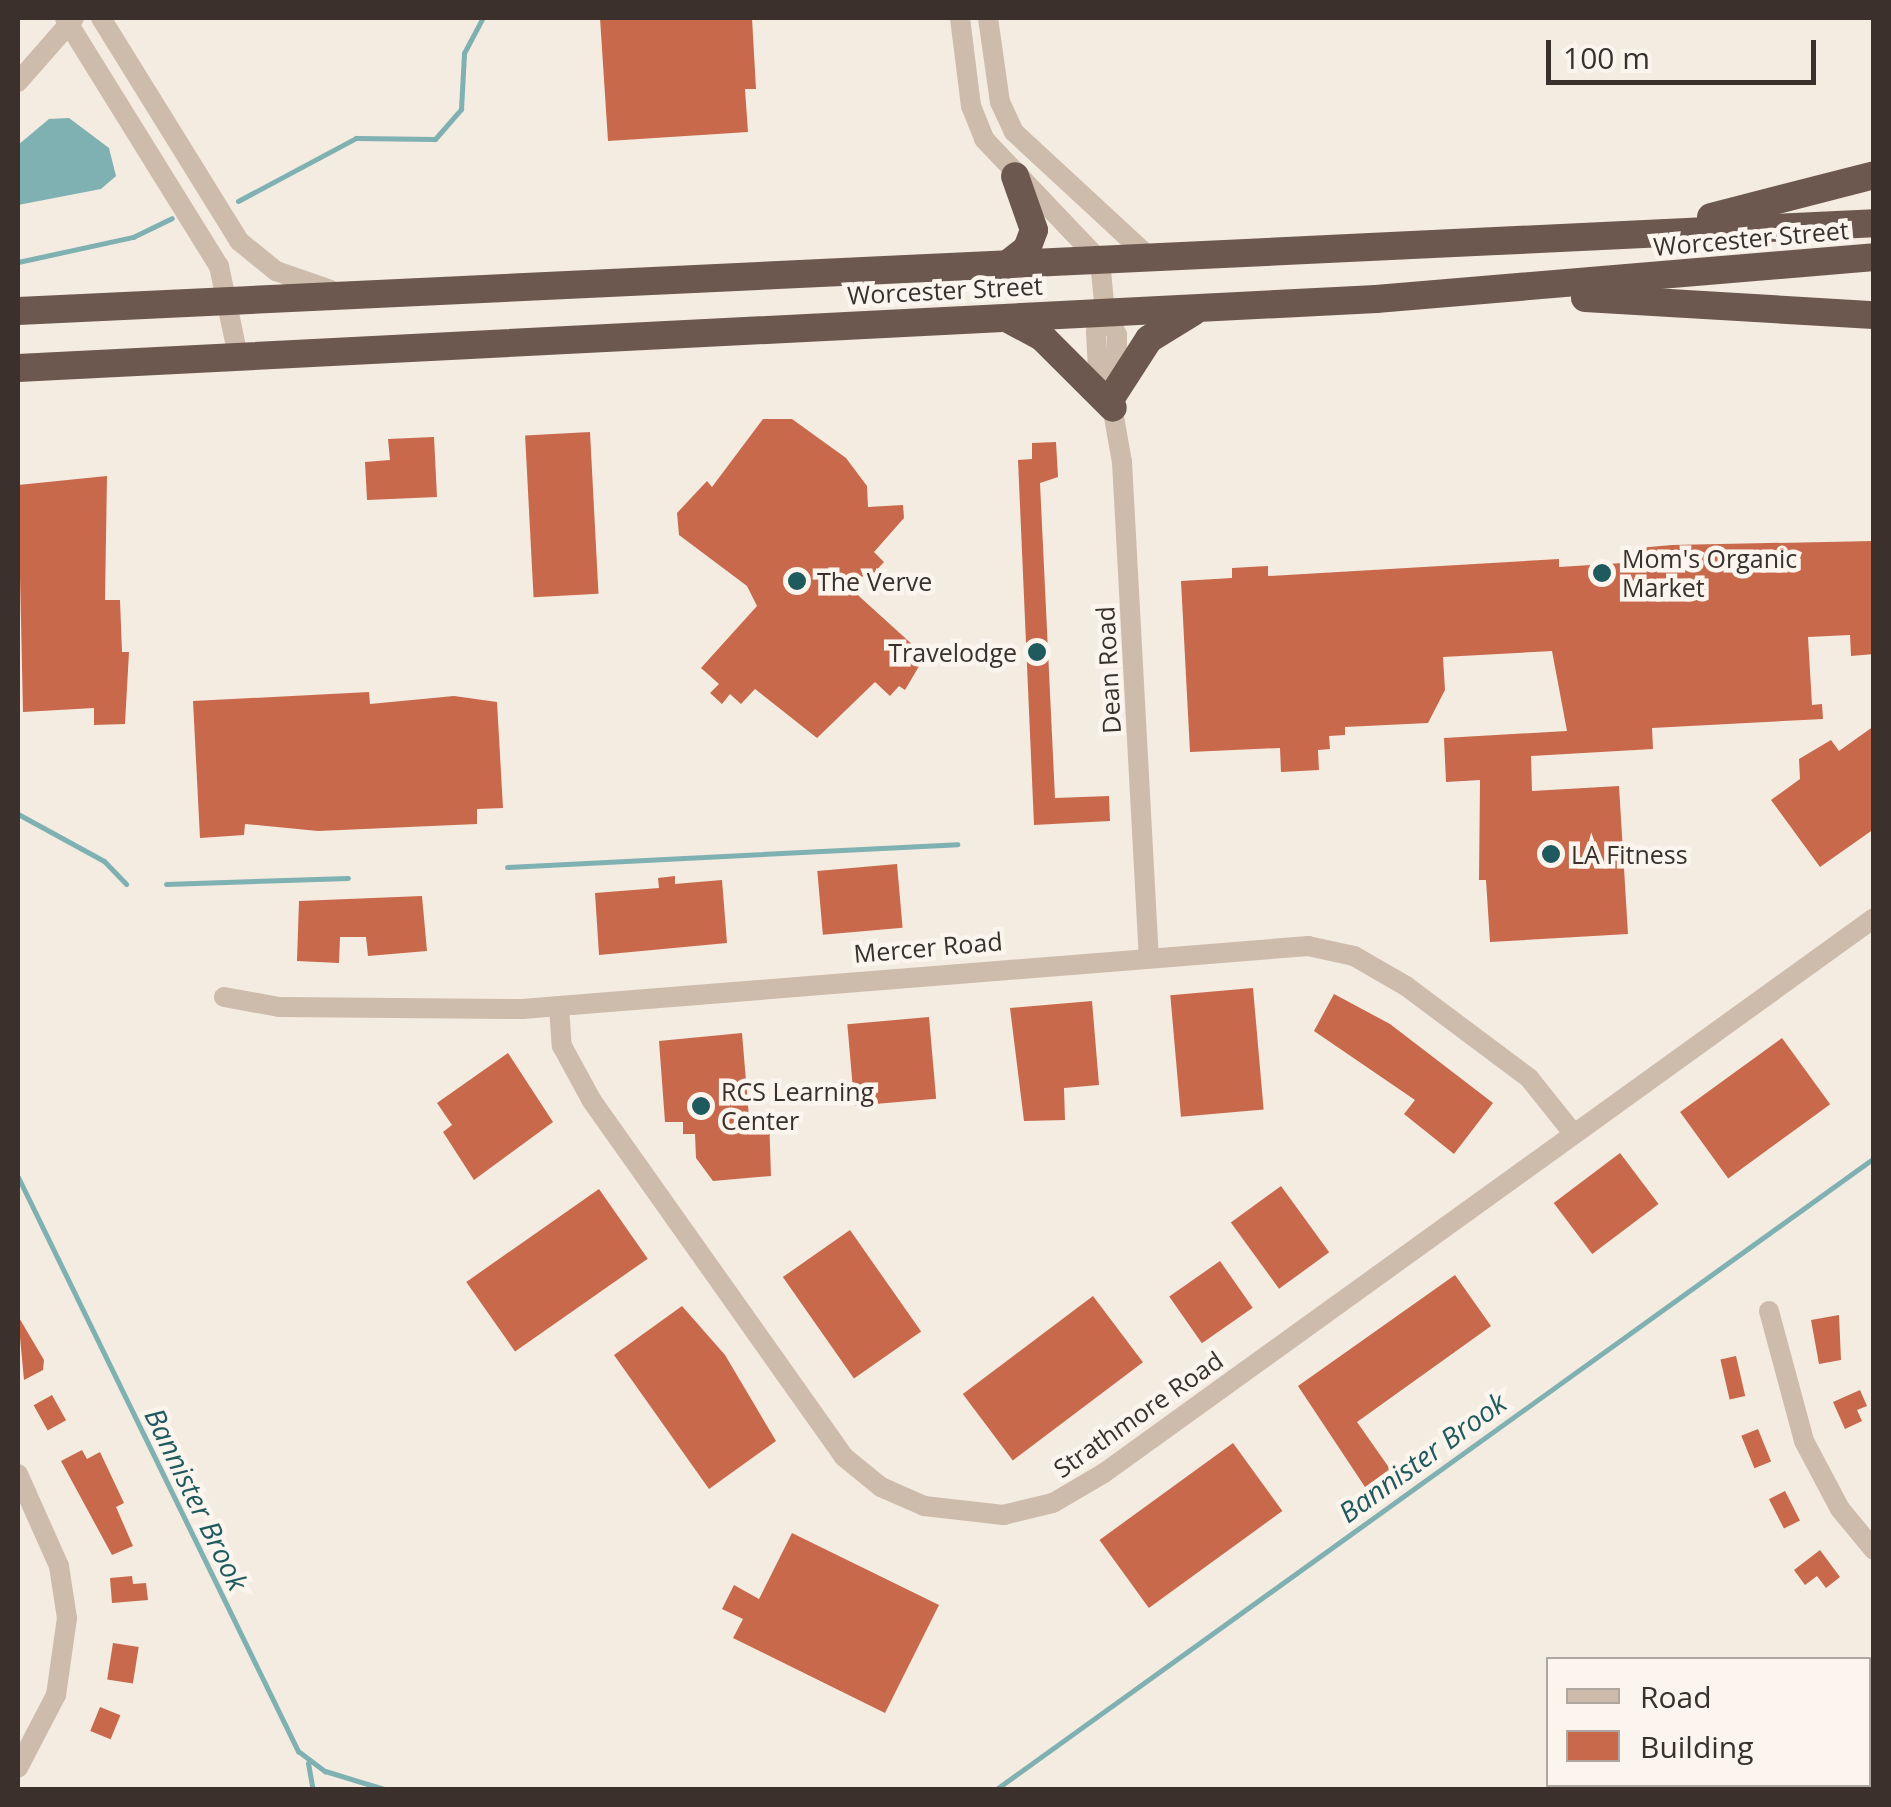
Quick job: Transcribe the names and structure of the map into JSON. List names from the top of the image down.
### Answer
{
  "streets": {
    "highway": ["Worcester Street"],
    "street": ["Dean Road", "Mercer Road", "Strathmore Road"]
  },
  "crossings": [
    ["Worcester Street", "Dean Road"],
    ["Dean Road", "Mercer Road"],
    ["Mercer Road", "Strathmore Road"]
  ],
  "water": ["Bannister Brook"],
  "places": [
    "Mom's Organic Market",
    "The Verve",
    "Travelodge",
    "LA Fitness",
    "RCS Learning Center"
  ],
  "legend": ["Road", "Building"],
  "scale_bar": "100 m"
}
